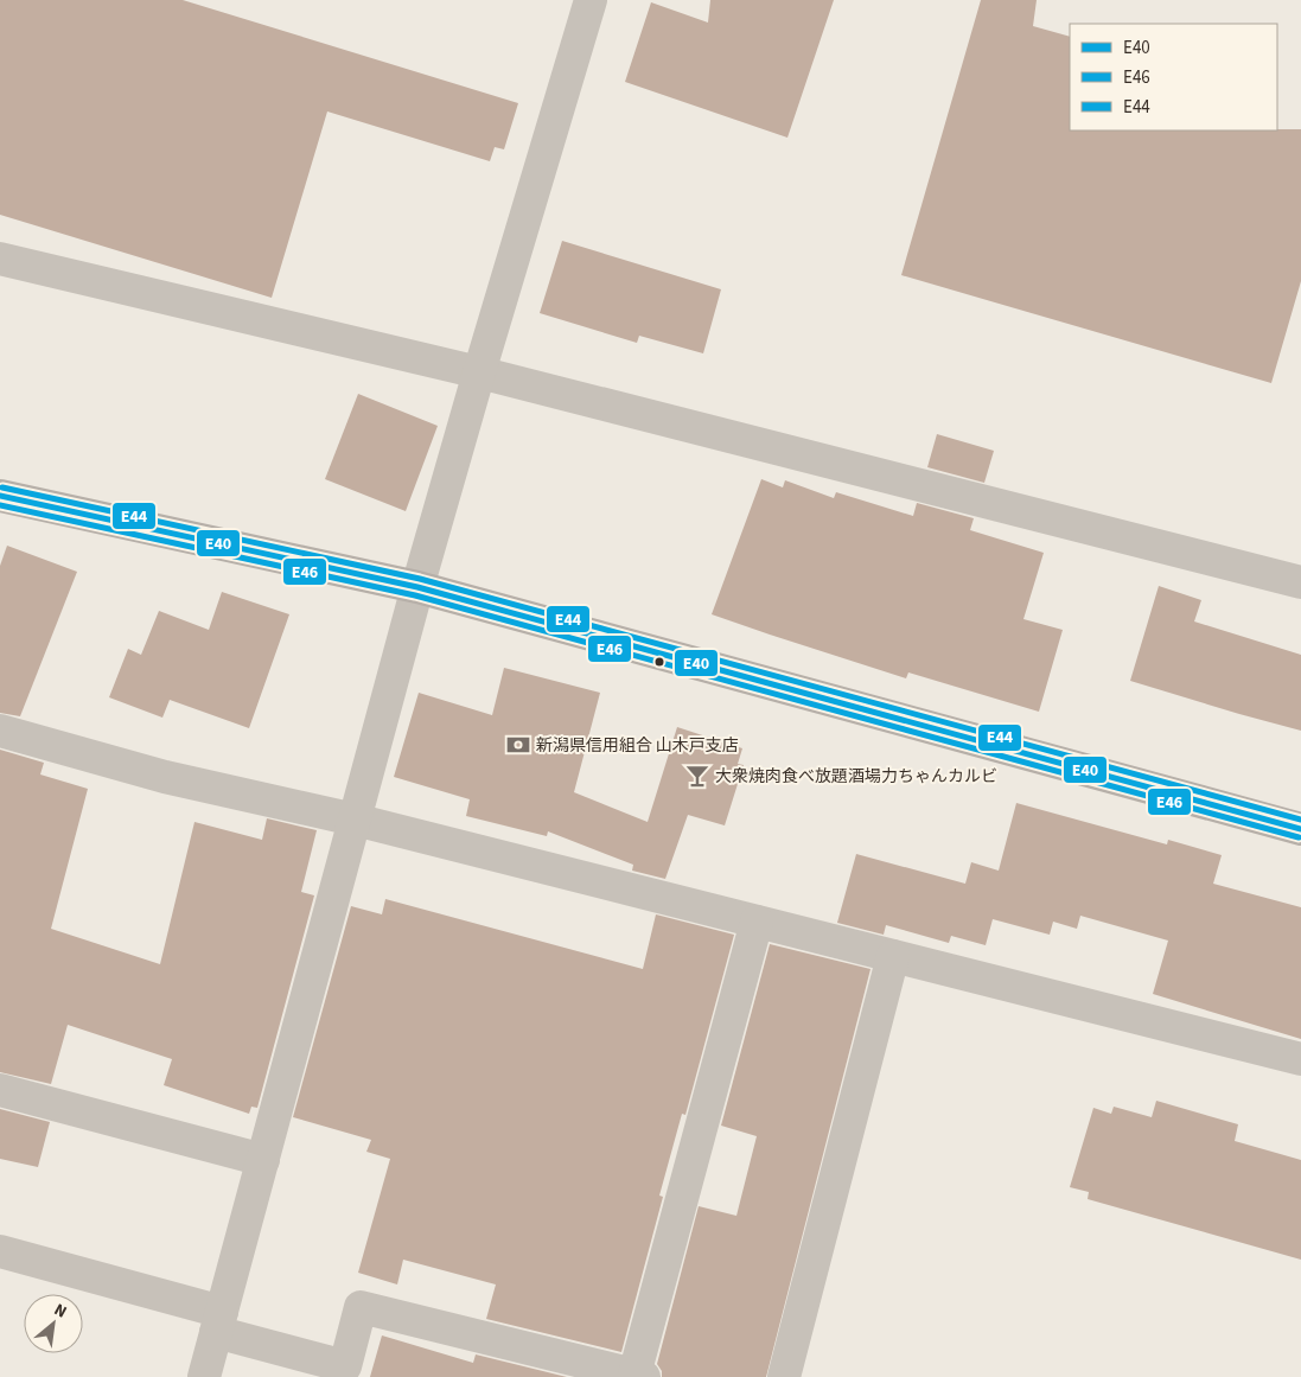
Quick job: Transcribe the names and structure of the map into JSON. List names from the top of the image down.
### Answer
{
  "places": {
    "bank": ["新潟県信用組合 山木戸支店"],
    "bar": ["大衆焼肉食べ放題酒場力ちゃんカルビ"]
  },
  "lines": ["transit line E44", "transit line E40", "transit line E46"],
  "legend": ["E40", "E46", "E44"],
  "north": "top right"
}
